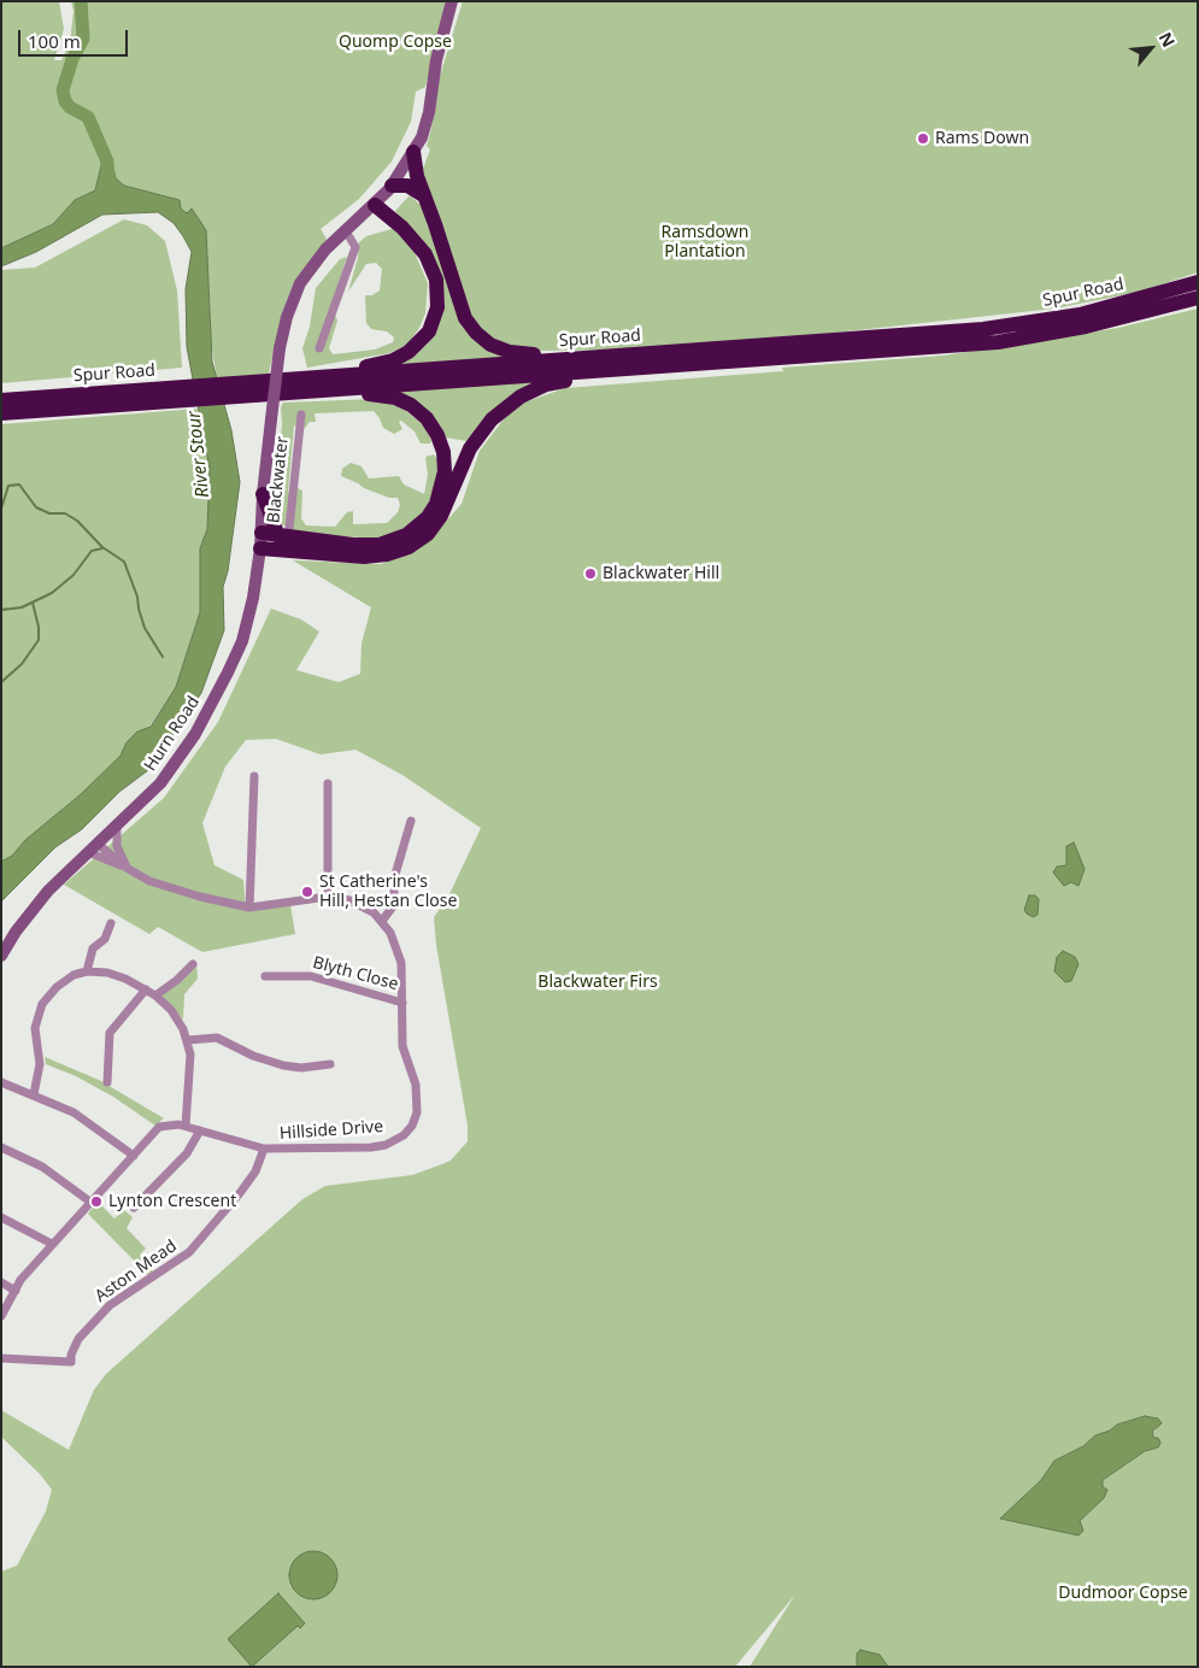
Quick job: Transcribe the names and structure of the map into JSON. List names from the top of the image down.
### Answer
{
  "streets": {
    "highway": ["Spur Road"],
    "main road": ["Hurn Road"],
    "street": [
      "Blackwater",
      "Blyth Close",
      "Hillside Drive",
      "Aston Mead"
    ]
  },
  "crossings": [
    ["Hurn Road", "Hillside Drive"],
    ["Blyth Close", "Hillside Drive"],
    ["Hillside Drive", "Aston Mead"]
  ],
  "water": ["River Stour"],
  "parks": [
    "Quomp Copse",
    "Ramsdown Plantation",
    "Blackwater Firs",
    "Dudmoor Copse"
  ],
  "places": [
    "Rams Down",
    "Blackwater Hill",
    "St Catherine's Hill, Hestan Close",
    "Lynton Crescent"
  ],
  "scale_bar": "100 m",
  "north": "top right"
}
